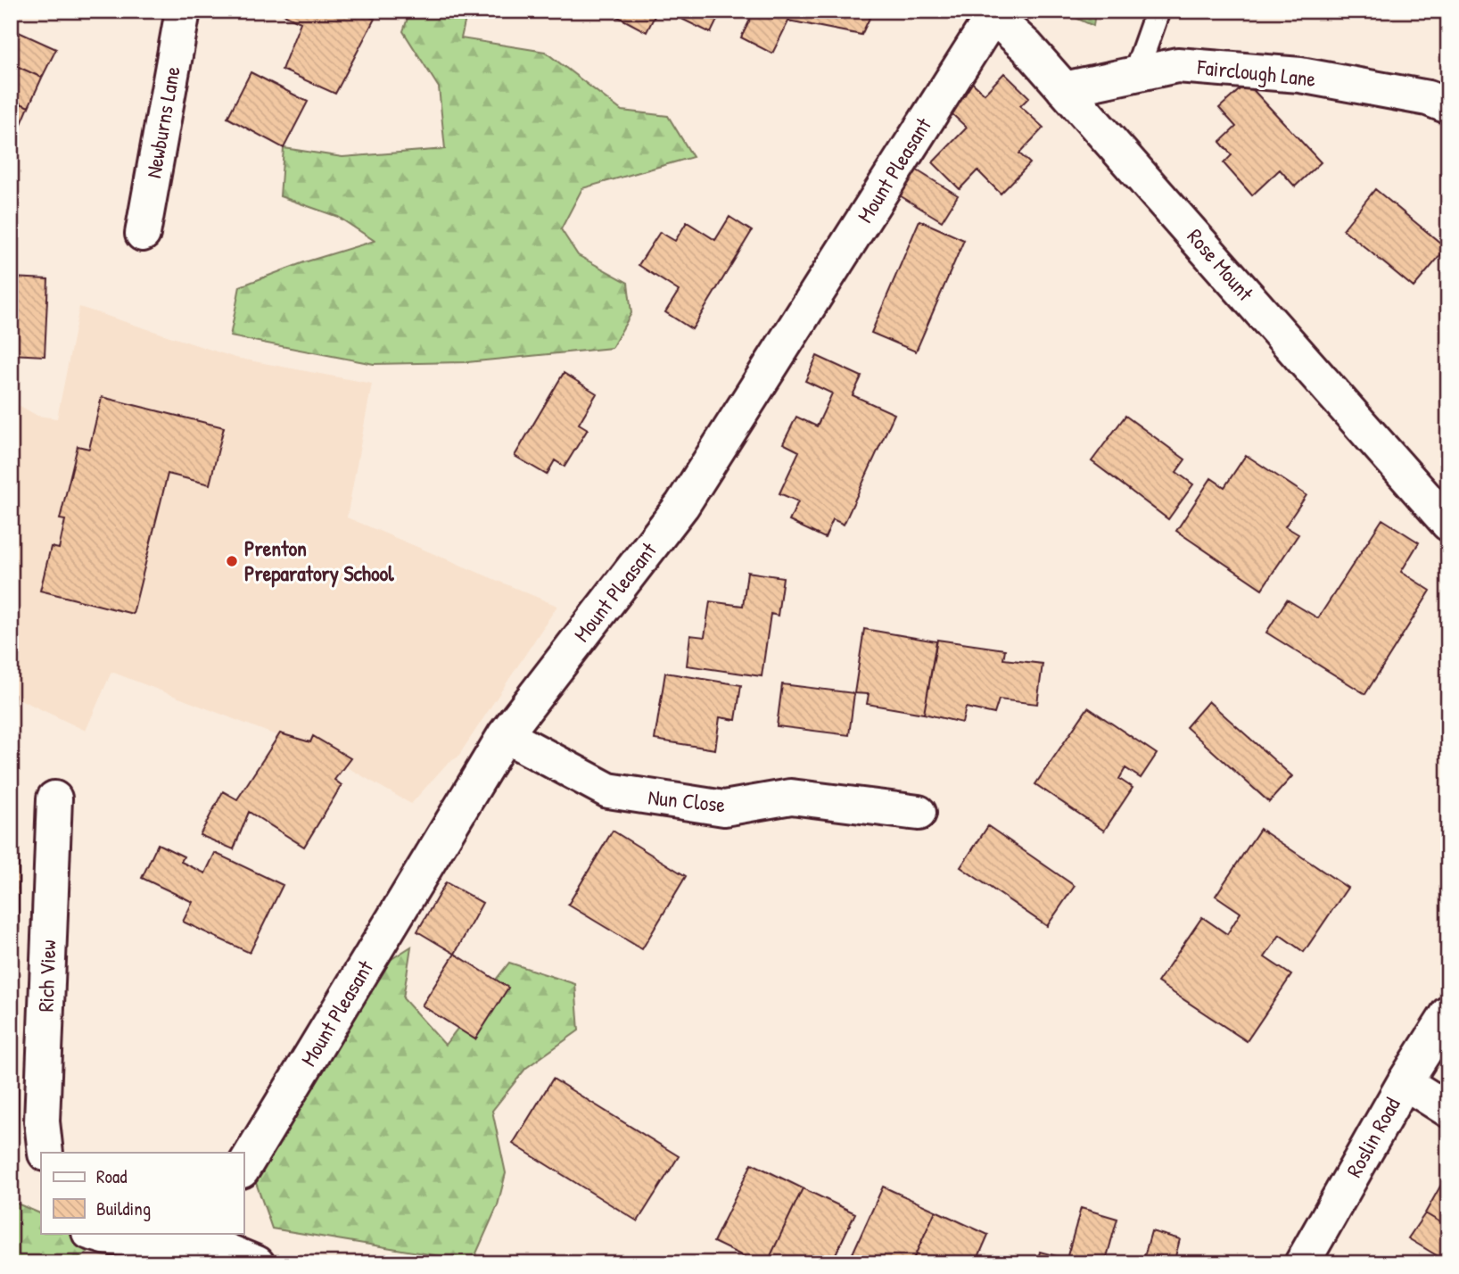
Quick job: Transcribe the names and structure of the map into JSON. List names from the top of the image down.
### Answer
{
  "streets": {
    "street": [
      "Fairclough Lane",
      "Newburns Lane",
      "Mount Pleasant",
      "Rose Mount",
      "Nun Close",
      "Rich View",
      "Roslin Road"
    ]
  },
  "crossings": [
    ["Fairclough Lane", "Rose Mount"],
    ["Mount Pleasant", "Rose Mount"],
    ["Mount Pleasant", "Nun Close"]
  ],
  "places": ["Prenton Preparatory School"],
  "legend": ["Road", "Building"]
}
